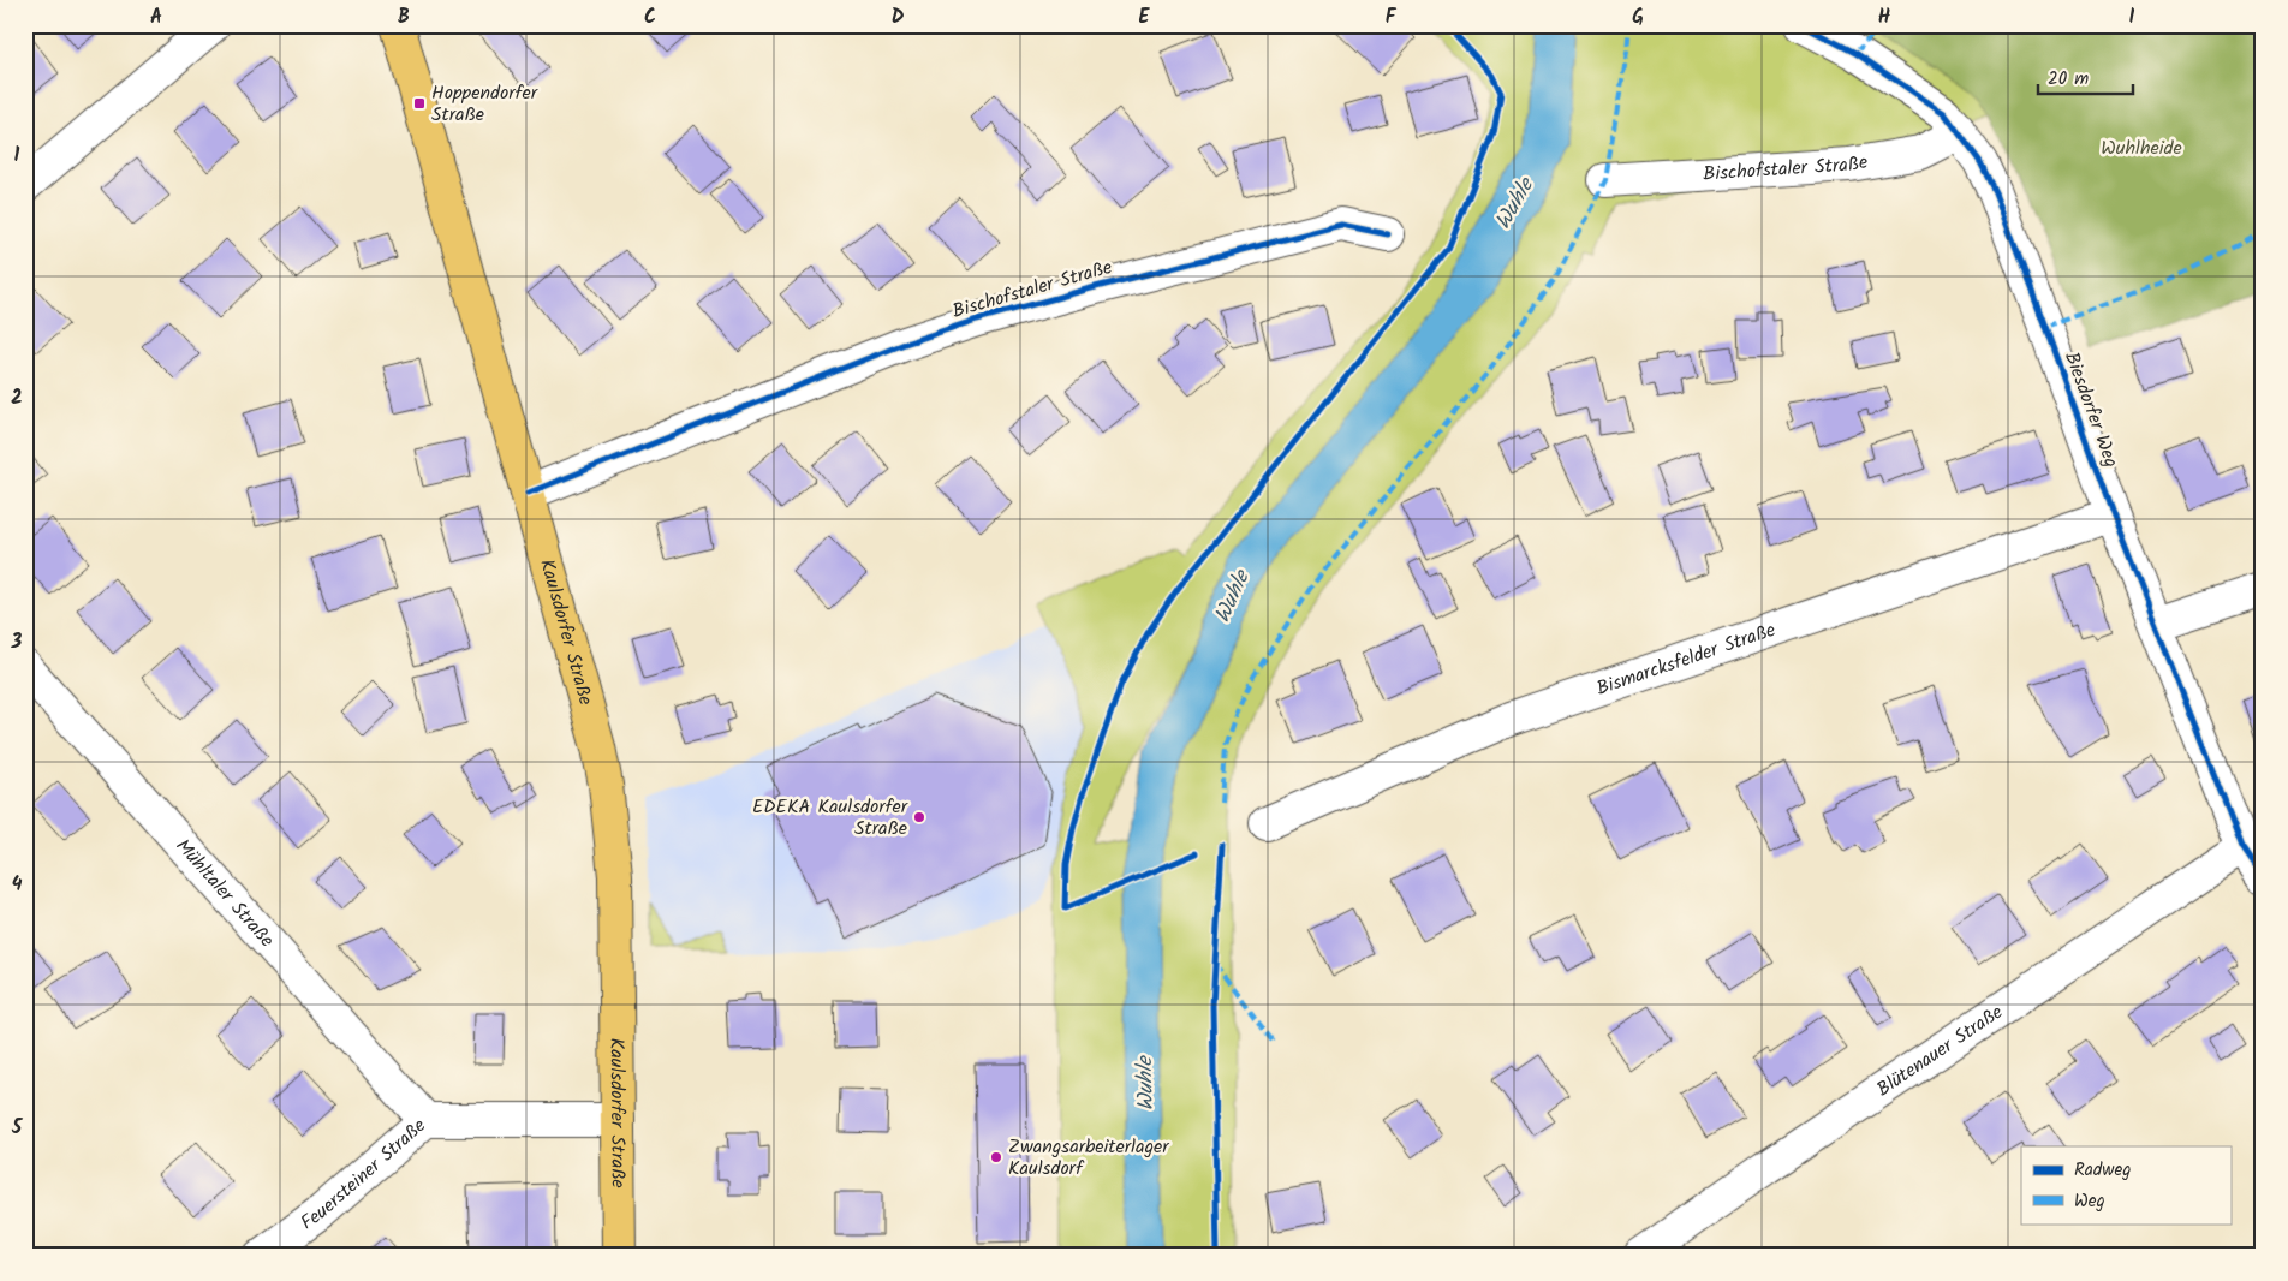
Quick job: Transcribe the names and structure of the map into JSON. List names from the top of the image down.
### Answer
{
  "streets": {
    "main road": ["Kaulsdorfer Straße"],
    "street": [
      "Bischofstaler Straße",
      "Biesdorfer Weg",
      "Bismarcksfelder Straße",
      "Mühltaler Straße",
      "Blütenauer Straße",
      "Feuersteiner Straße"
    ]
  },
  "crossings": [
    ["Bischofstaler Straße", "Biesdorfer Weg"],
    ["Bischofstaler Straße", "Kaulsdorfer Straße"],
    ["Biesdorfer Weg", "Bismarcksfelder Straße"],
    ["Biesdorfer Weg", "Blütenauer Straße"],
    ["Kaulsdorfer Straße", "Feuersteiner Straße"],
    ["Mühltaler Straße", "Feuersteiner Straße"]
  ],
  "water": ["Wuhle"],
  "parks": ["Wuhlheide"],
  "places": {
    "transit": ["Hoppendorfer Straße"],
    "other": ["EDEKA Kaulsdorfer Straße", "Zwangsarbeiterlager Kaulsdorf"]
  },
  "legend": ["Radweg", "Weg"],
  "scale_bar": "20 m",
  "grid": {
    "columns": [
      "A",
      "B",
      "C",
      "D",
      "E",
      "F",
      "G",
      "H",
      "I"
    ],
    "rows": [
      "1",
      "2",
      "3",
      "4",
      "5"
    ]
  }
}
